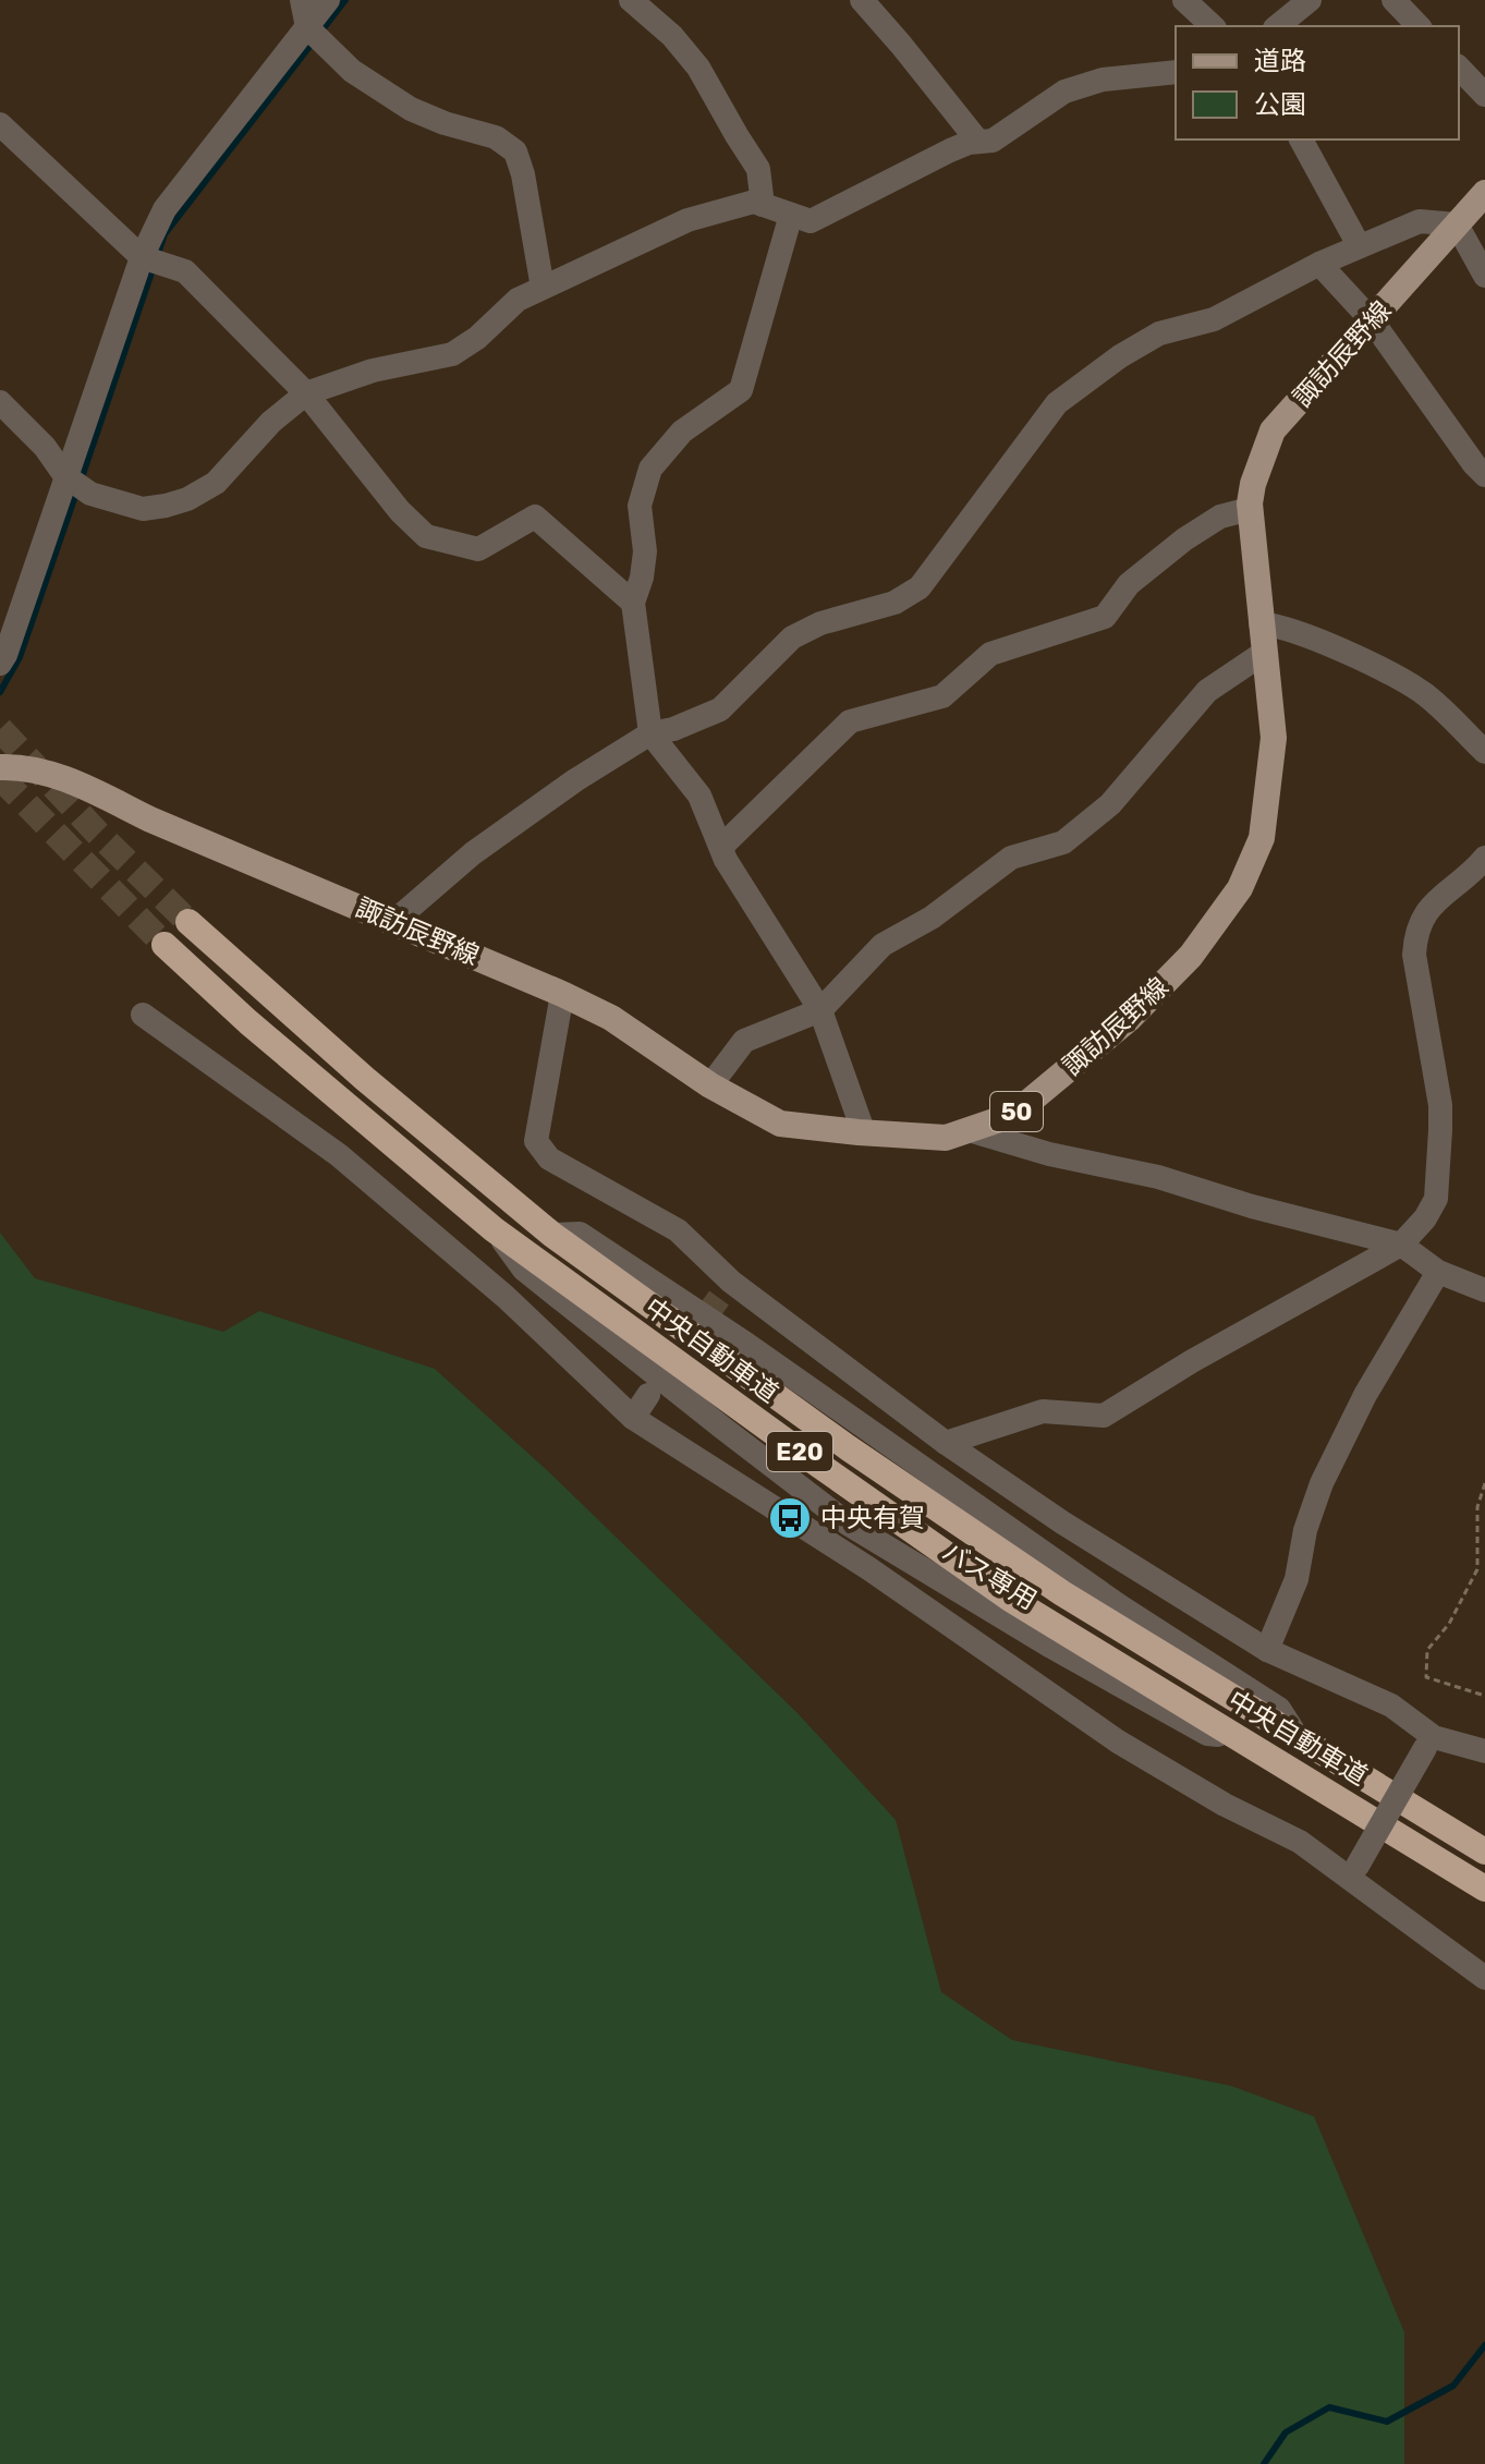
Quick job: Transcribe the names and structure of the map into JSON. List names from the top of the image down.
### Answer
{
  "streets": {
    "highway": ["中央自動車道", "E20"],
    "main road": ["諏訪辰野線", "50"]
  },
  "places": {
    "bus stop": ["中央有賀"]
  },
  "legend": ["道路", "公園"]
}
